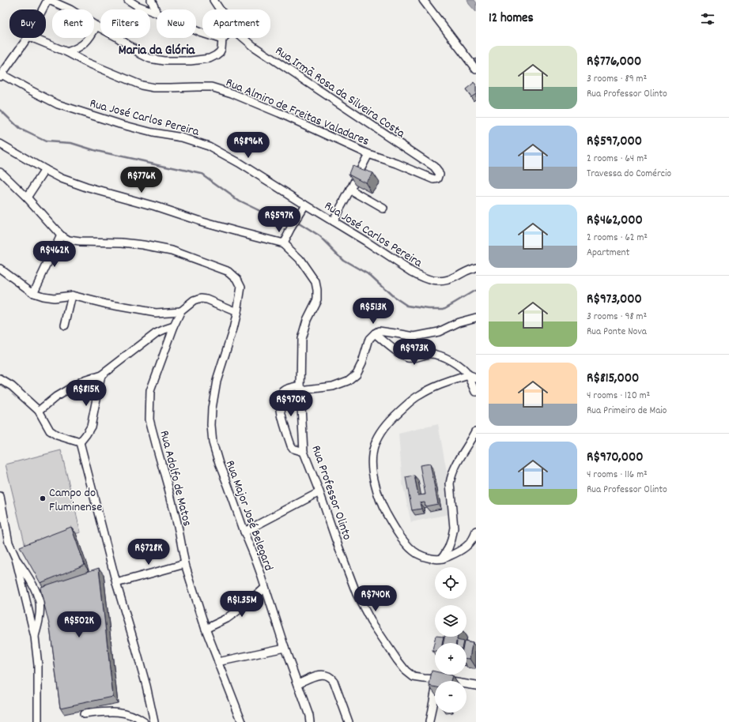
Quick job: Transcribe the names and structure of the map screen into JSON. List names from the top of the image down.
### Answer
{
  "streets": {
    "street": [
      "Rua Irmã Rosa da Silveira Costa",
      "Rua Almiro de Freitas Valadares",
      "Rua José Carlos Pereira",
      "Rua Adolfo de Matos",
      "Rua Professor Olinto",
      "Rua Major José Belegard"
    ]
  },
  "crossings": [
    ["Rua Irmã Rosa da Silveira Costa", "Rua Almiro de Freitas Valadares"],
    ["Rua Adolfo de Matos", "Rua Major José Belegard"]
  ],
  "districts": ["Maria da Glória"],
  "places": ["Campo do Fluminense"],
  "page": {
    "heading": "12 homes",
    "chip": [
      "Buy",
      "Rent",
      "Filters",
      "New",
      "Apartment"
    ],
    "list": [
      {
        "name": "R$776,000",
        "note": "3 rooms · 89 m² · Rua Professor Olinto"
      },
      {
        "name": "R$597,000",
        "note": "2 rooms · 64 m² · Travessa do Comércio"
      },
      {
        "name": "R$462,000",
        "note": "2 rooms · 62 m² · Apartment"
      },
      {
        "name": "R$973,000",
        "note": "3 rooms · 98 m² · Rua Ponte Nova"
      },
      {
        "name": "R$815,000",
        "note": "4 rooms · 120 m² · Rua Primeiro de Maio"
      },
      {
        "name": "R$970,000",
        "note": "4 rooms · 116 m² · Rua Professor Olinto"
      }
    ],
    "price": [
      "R$896K",
      "R$776K",
      "R$597K",
      "R$462K",
      "R$513K",
      "R$973K",
      "R$815K",
      "R$970K",
      "R$728K",
      "R$740K",
      "R$1.35M",
      "R$502K"
    ],
    "map_buttons": ["+", "−"]
  }
}
